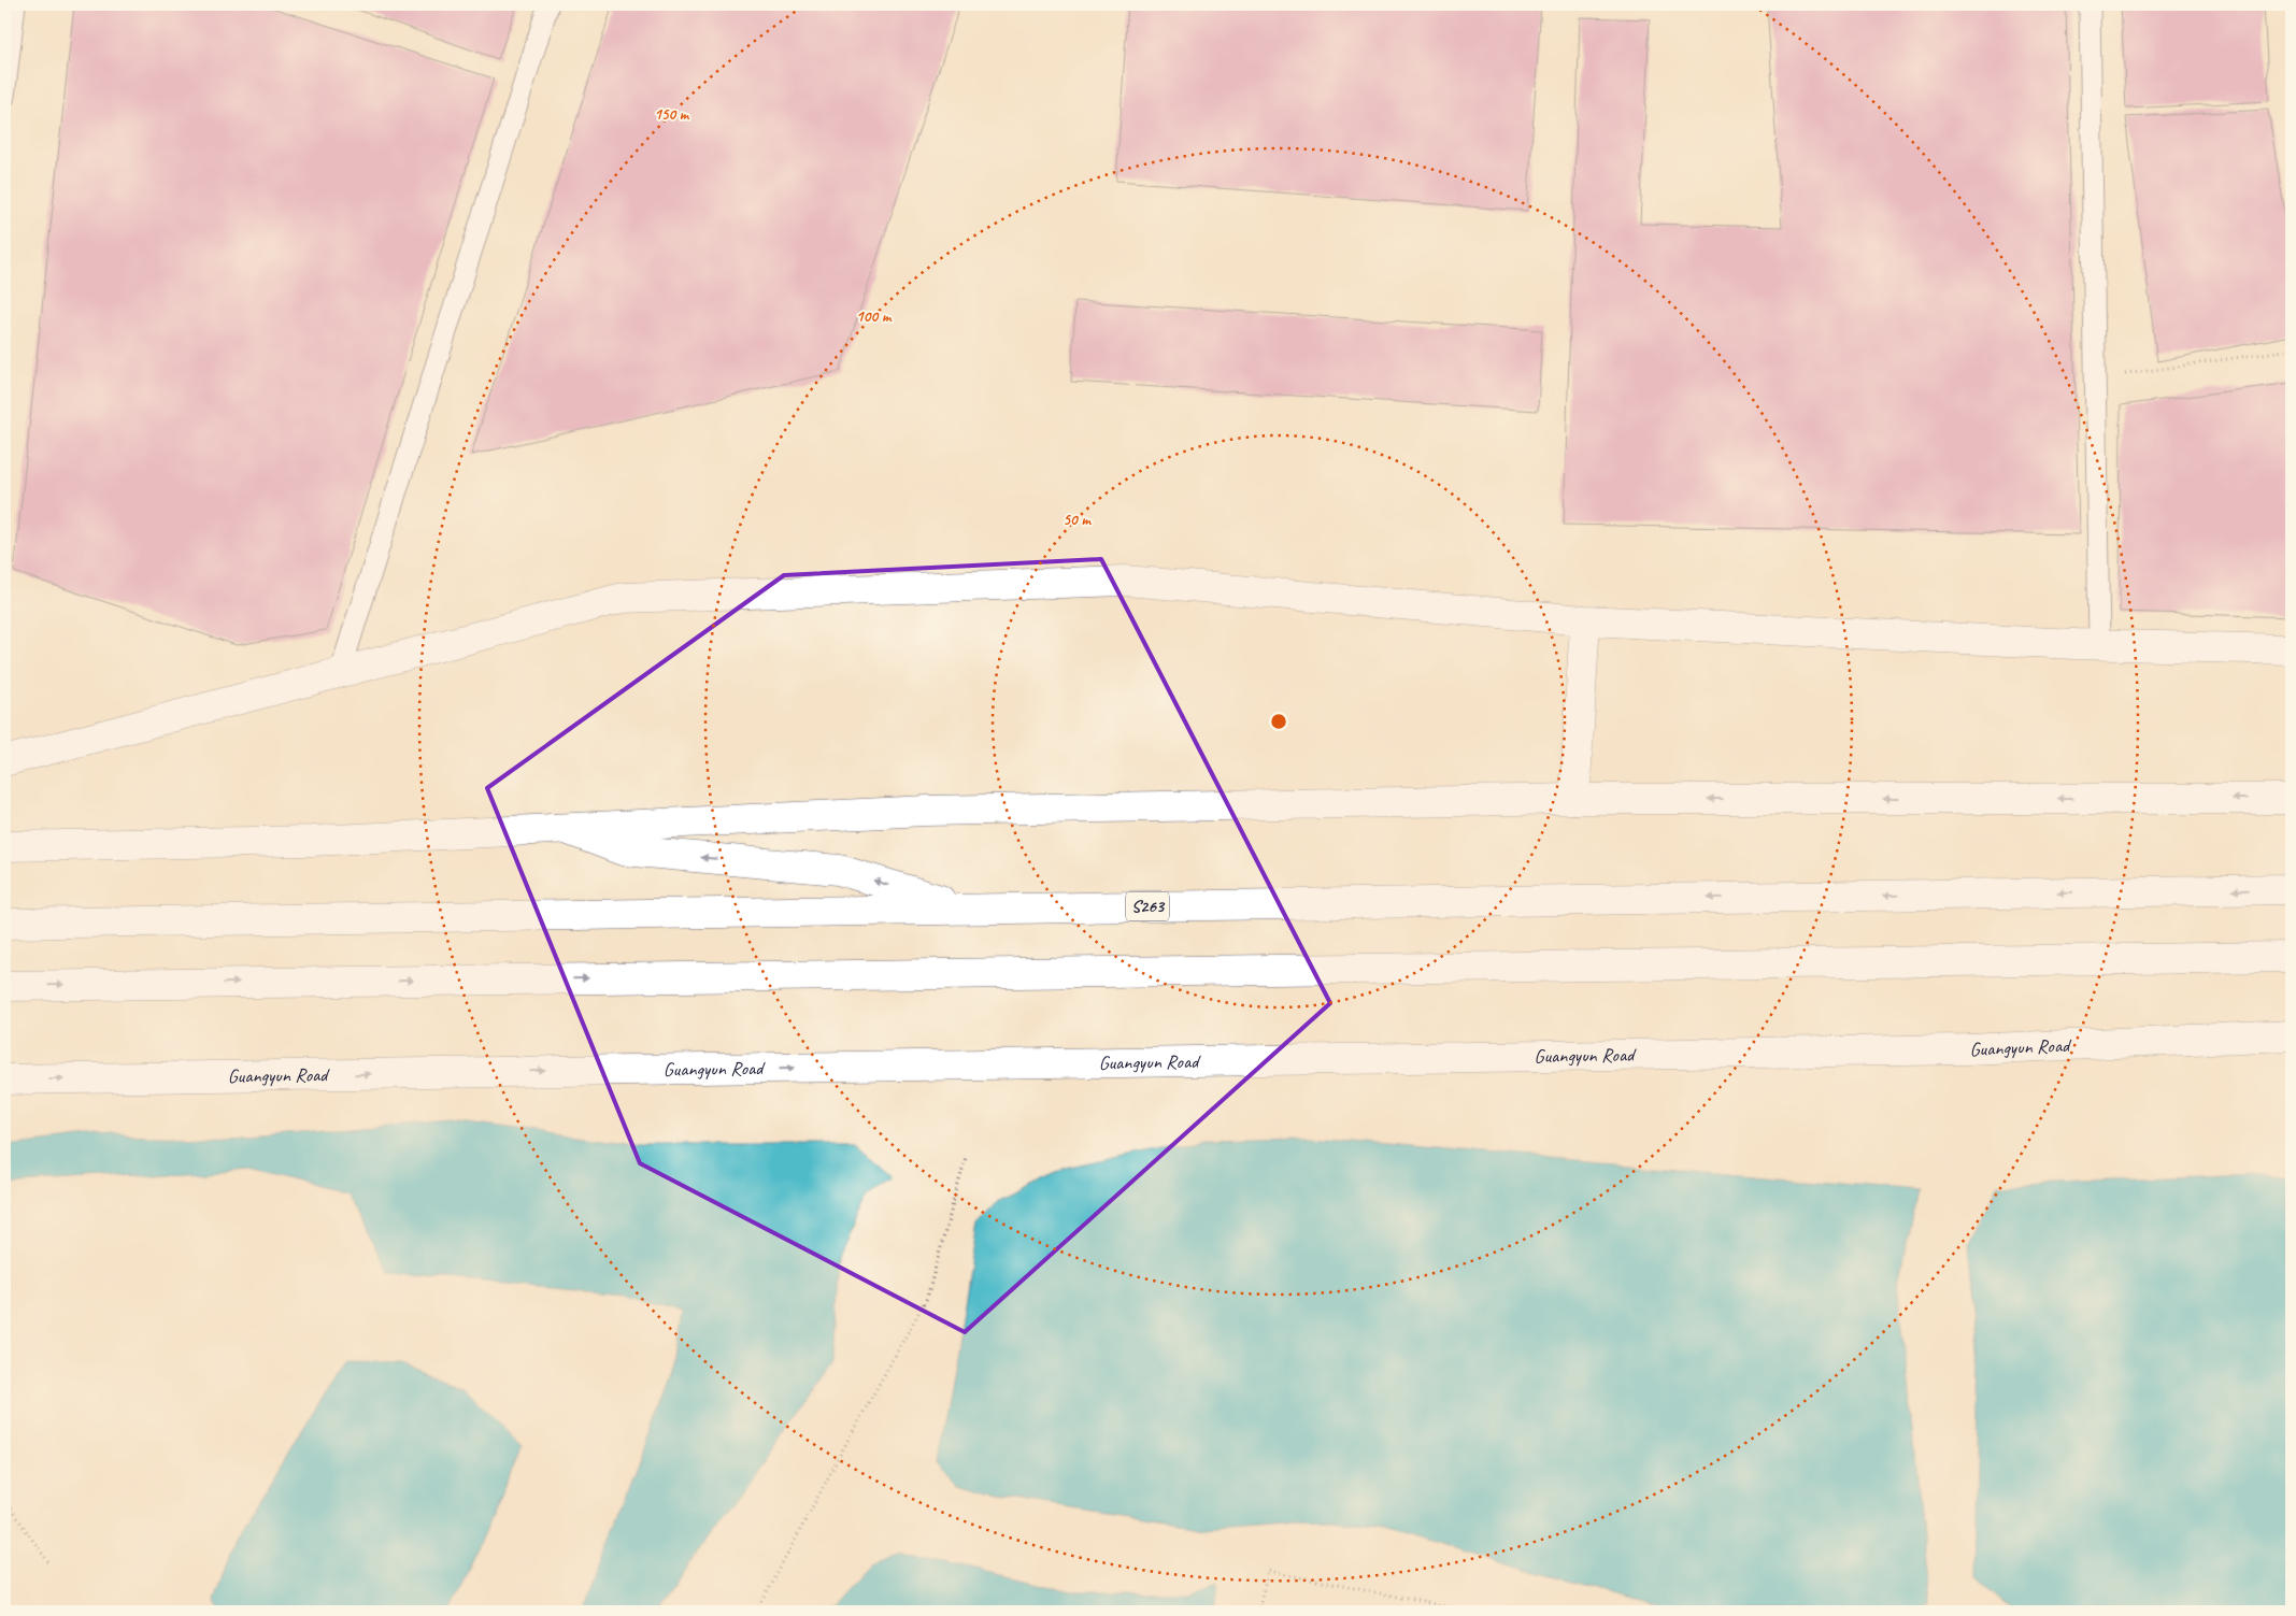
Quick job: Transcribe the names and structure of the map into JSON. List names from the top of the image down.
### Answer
{
  "streets": {
    "main road": ["S263", "Guangyun Road"]
  },
  "rings": ["150 m", "100 m", "50 m"]
}
